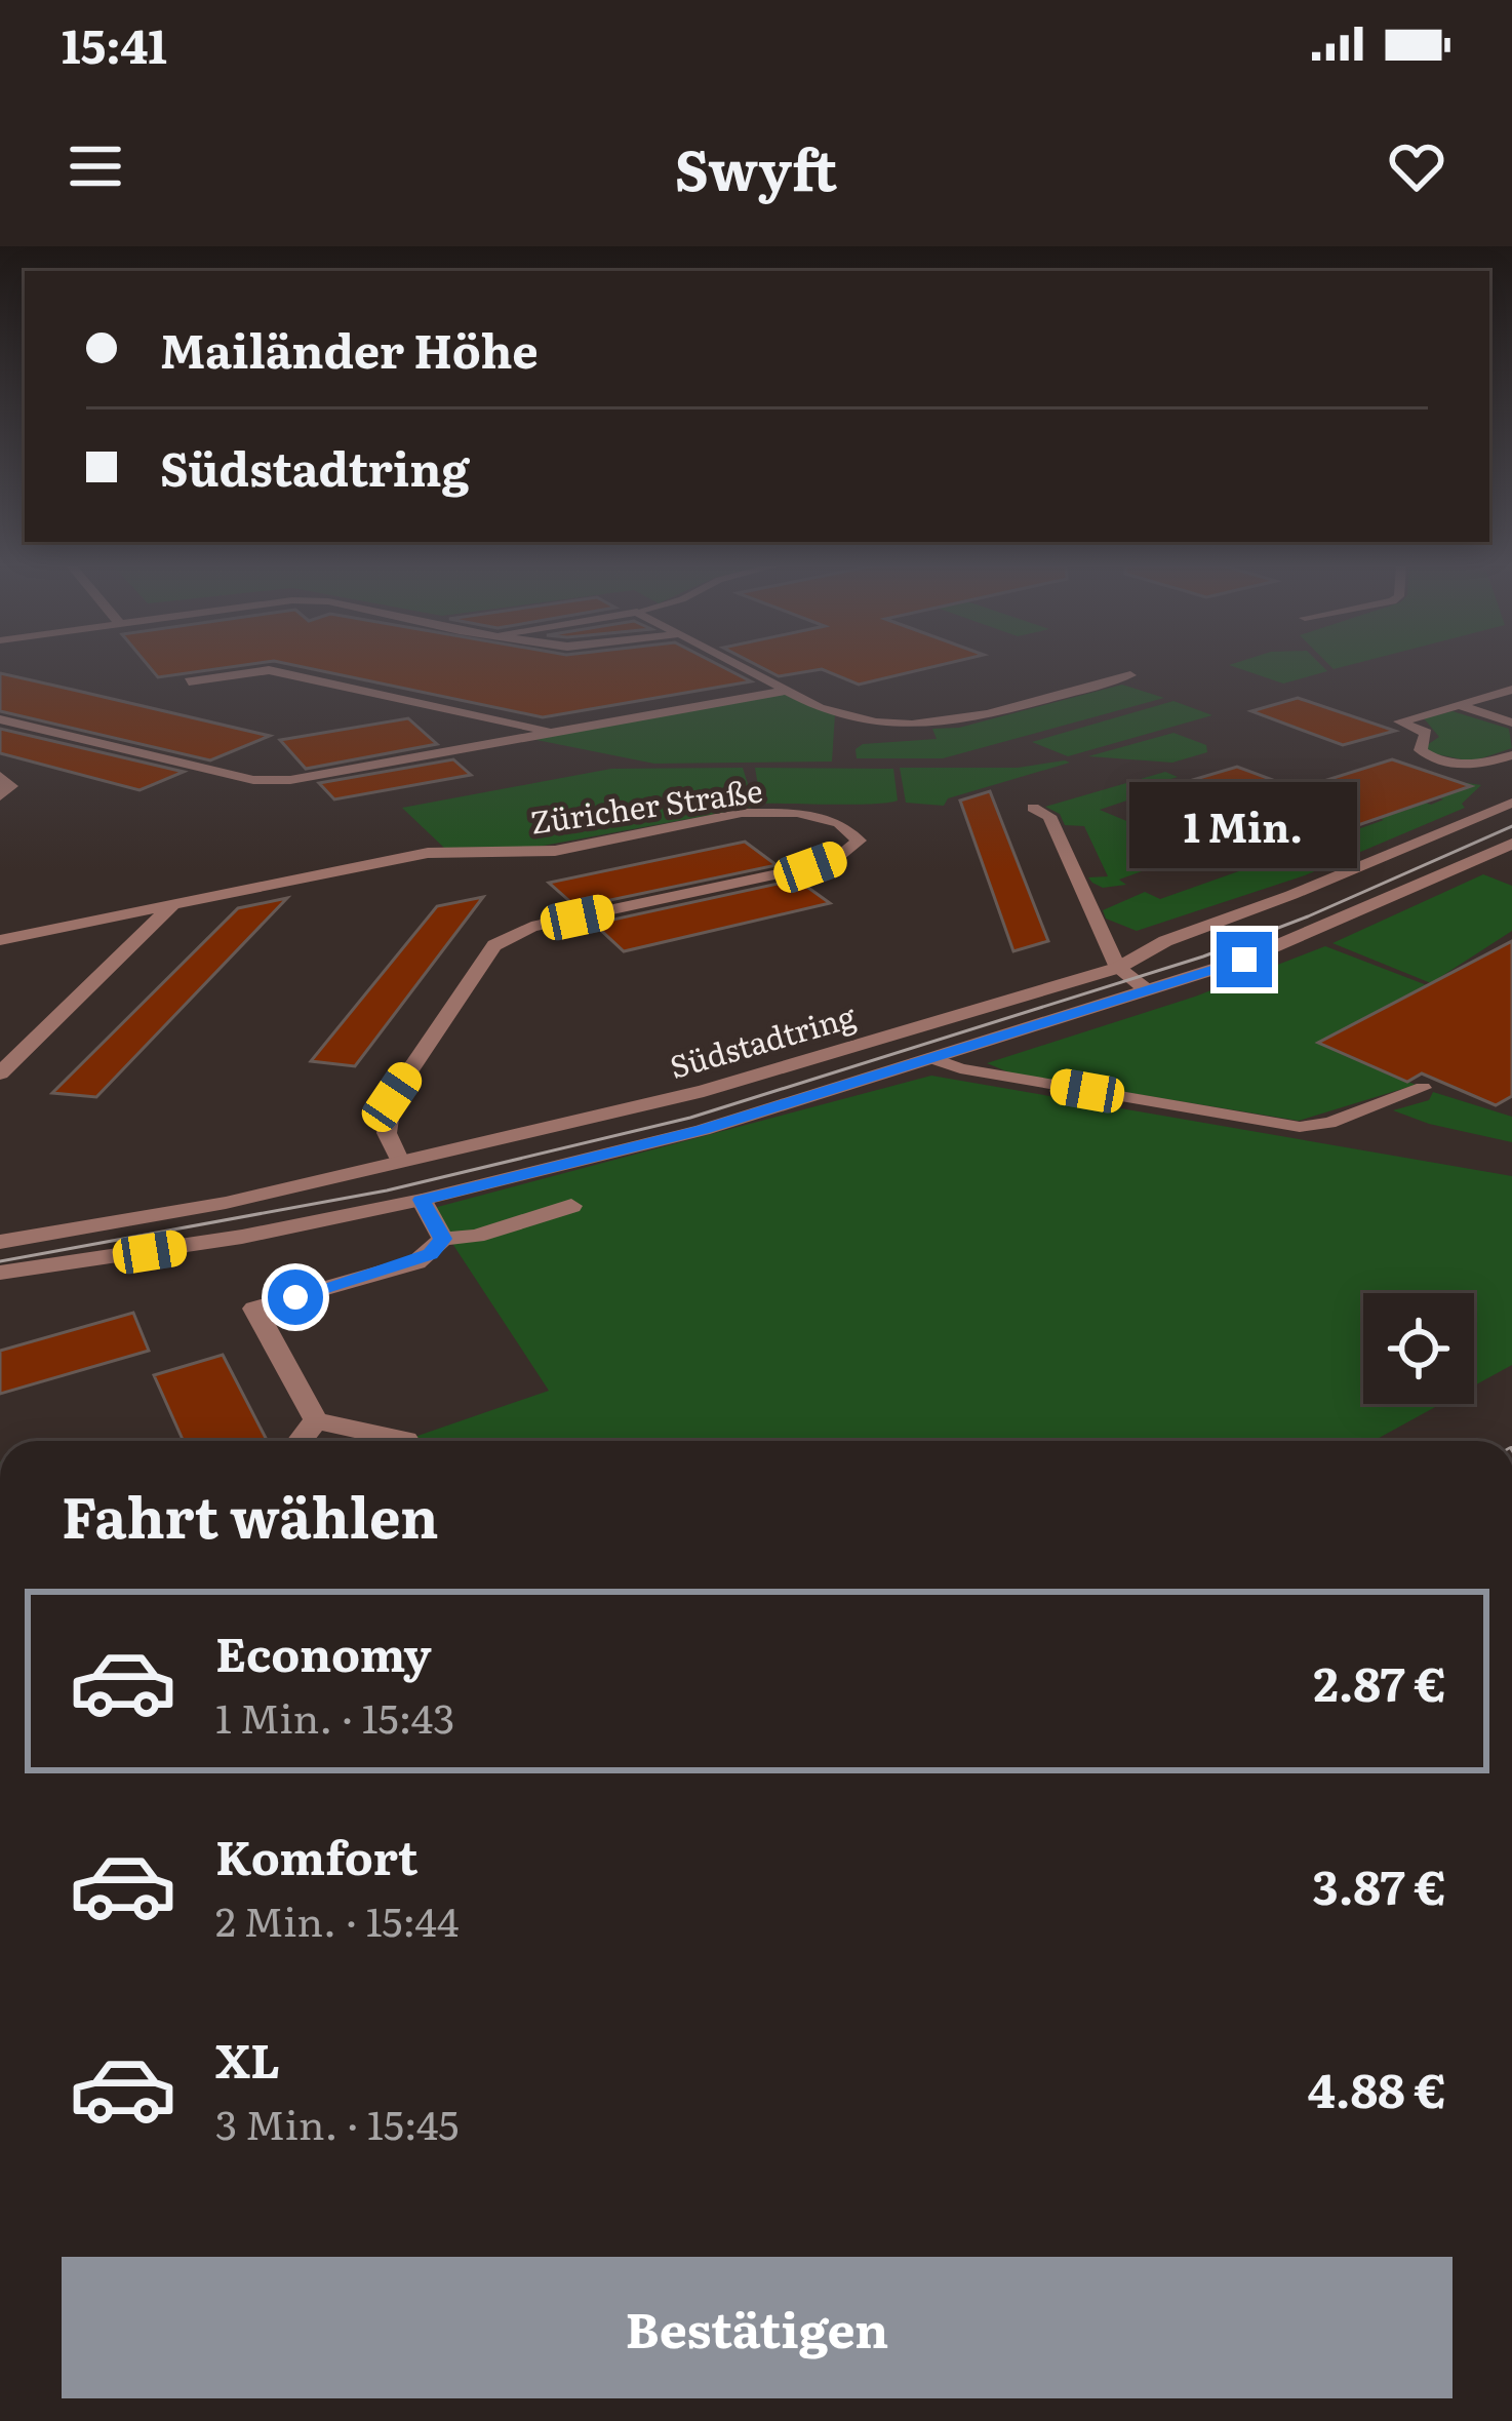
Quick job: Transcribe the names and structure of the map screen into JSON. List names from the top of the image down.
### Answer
{
  "streets": {
    "street": ["Züricher Straße", "Südstadtring"]
  },
  "crossings": [
    ["Züricher Straße", "Südstadtring"]
  ],
  "page": {
    "status": "15:41",
    "header": "Swyft",
    "banner": ["Mailänder Höhe", "Südstadtring"],
    "bubble": "1 Min.",
    "heading": "Fahrt wählen",
    "list": [
      {
        "name": "Economy",
        "note": "1 Min. · 15:43",
        "value": "2.87 €"
      },
      {
        "name": "Komfort",
        "note": "2 Min. · 15:44",
        "value": "3.87 €"
      },
      {
        "name": "XL",
        "note": "3 Min. · 15:45",
        "value": "4.88 €"
      }
    ],
    "buttons": "Bestätigen"
  }
}
